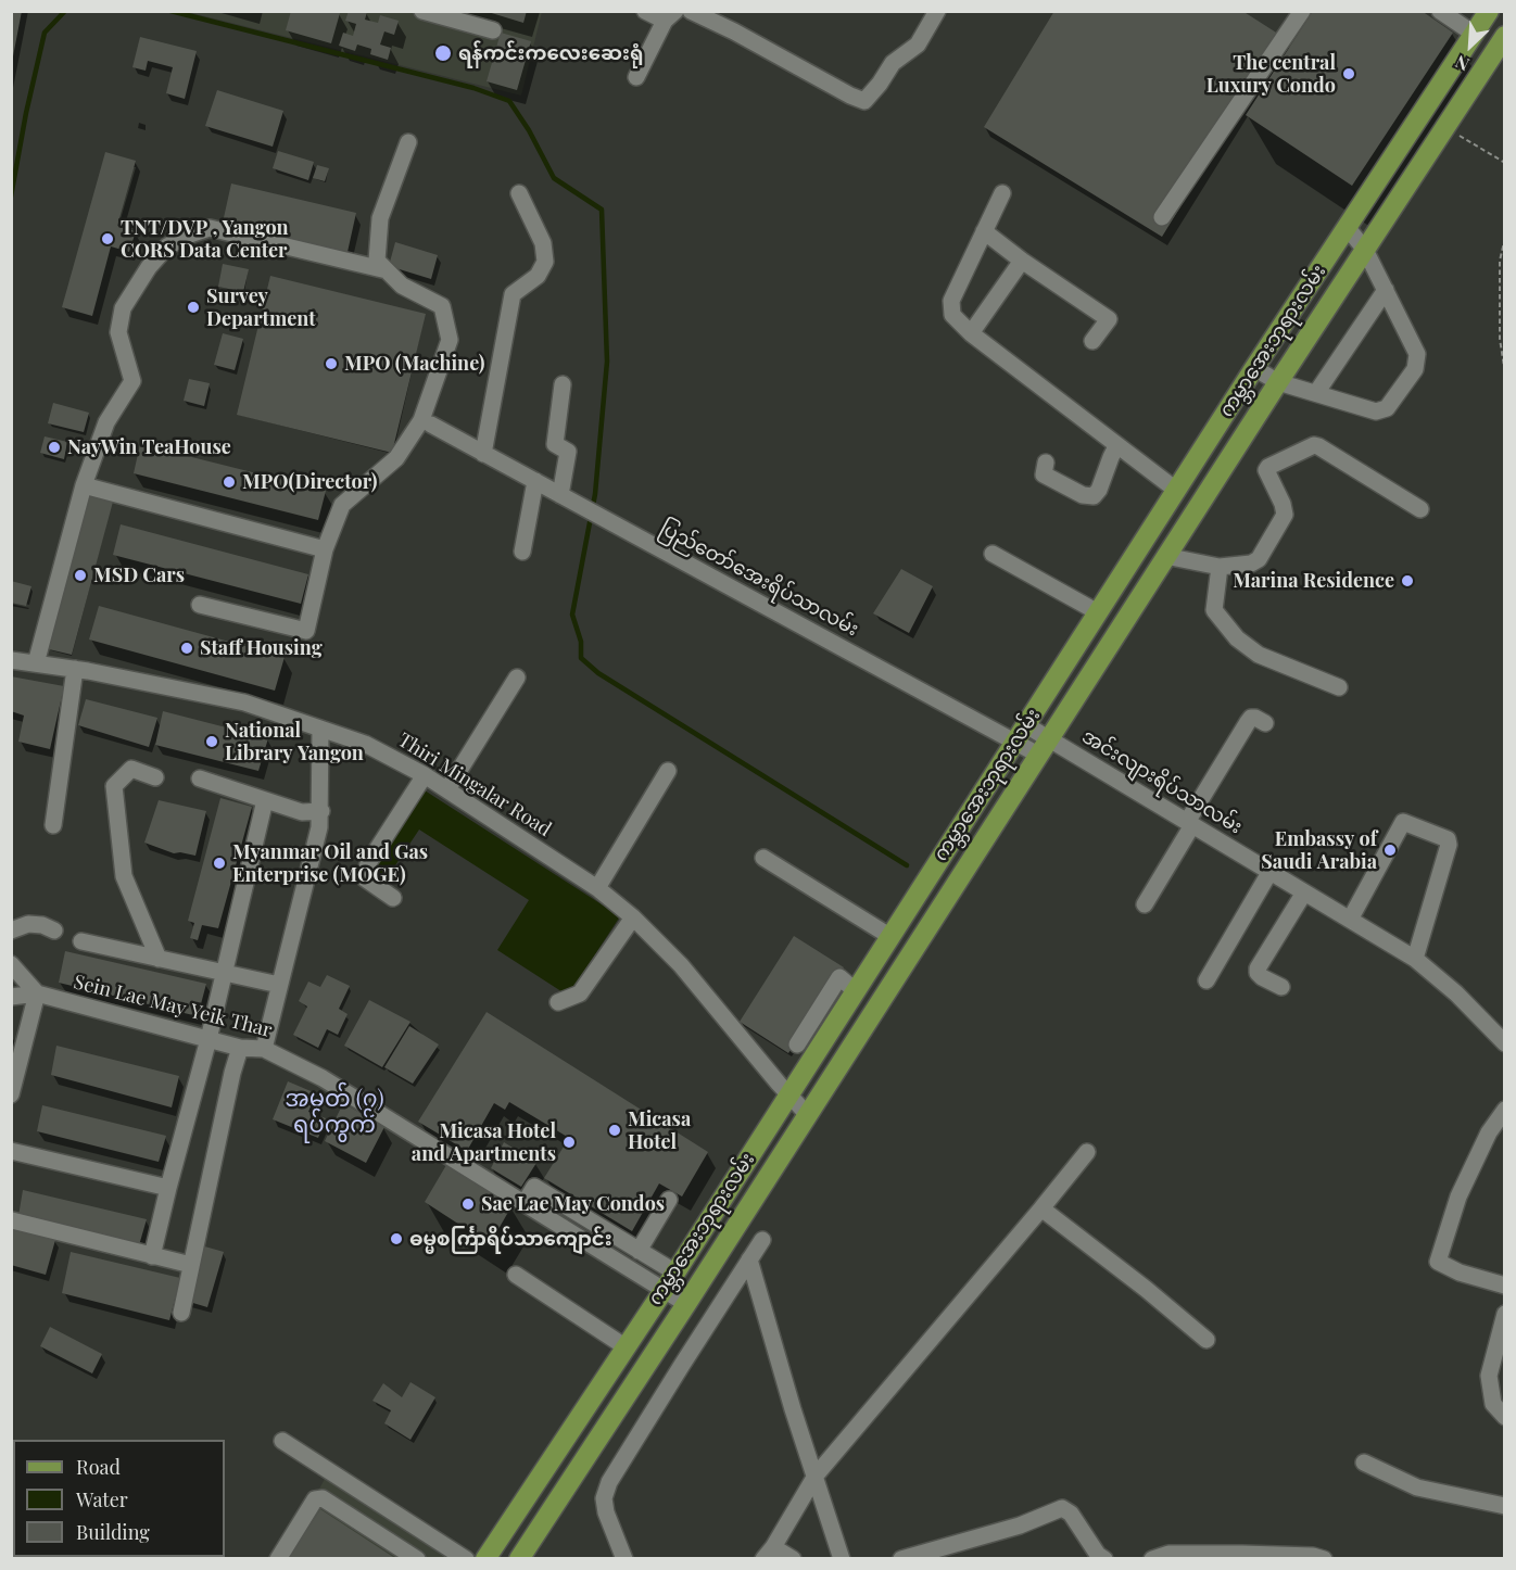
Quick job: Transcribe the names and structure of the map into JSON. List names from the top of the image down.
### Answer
{
  "streets": {
    "main road": ["ကမ္ဘာအေးဘုရားလမ်း"],
    "street": [
      "ပြည်တော်အေးရိပ်သာလမ်း",
      "အင်းလျားရိပ်သာလမ်း",
      "Thiri Mingalar Road",
      "Sein Lae May Yeik Thar"
    ]
  },
  "crossings": [
    ["ကမ္ဘာအေးဘုရားလမ်း", "ပြည်တော်အေးရိပ်သာလမ်း"],
    ["ကမ္ဘာအေးဘုရားလမ်း", "အင်းလျားရိပ်သာလမ်း"],
    ["ကမ္ဘာအေးဘုရားလမ်း", "Thiri Mingalar Road"],
    ["ကမ္ဘာအေးဘုရားလမ်း", "Sein Lae May Yeik Thar"],
    ["ပြည်တော်အေးရိပ်သာလမ်း", "အင်းလျားရိပ်သာလမ်း"]
  ],
  "districts": ["အမှတ် (၇) ရပ်ကွက်"],
  "places": [
    "ရန်ကင်းကလေးဆေးရုံ",
    "The central Luxury Condo",
    "TNT/DVP , Yangon CORS Data Center",
    "Survey Department",
    "MPO (Machine)",
    "NayWin TeaHouse",
    "MPO(Director)",
    "MSD Cars",
    "Marina Residence",
    "Staff Housing",
    "National Library Yangon",
    "Embassy of Saudi Arabia",
    "Myanmar Oil and Gas Enterprise (MOGE)",
    "Micasa Hotel",
    "Micasa Hotel and Apartments",
    "Sae Lae May Condos",
    "ဓမ္မစင်္ကြာရိပ်သာကျောင်း"
  ],
  "legend": ["Road", "Water", "Building"],
  "north": "bottom left"
}
